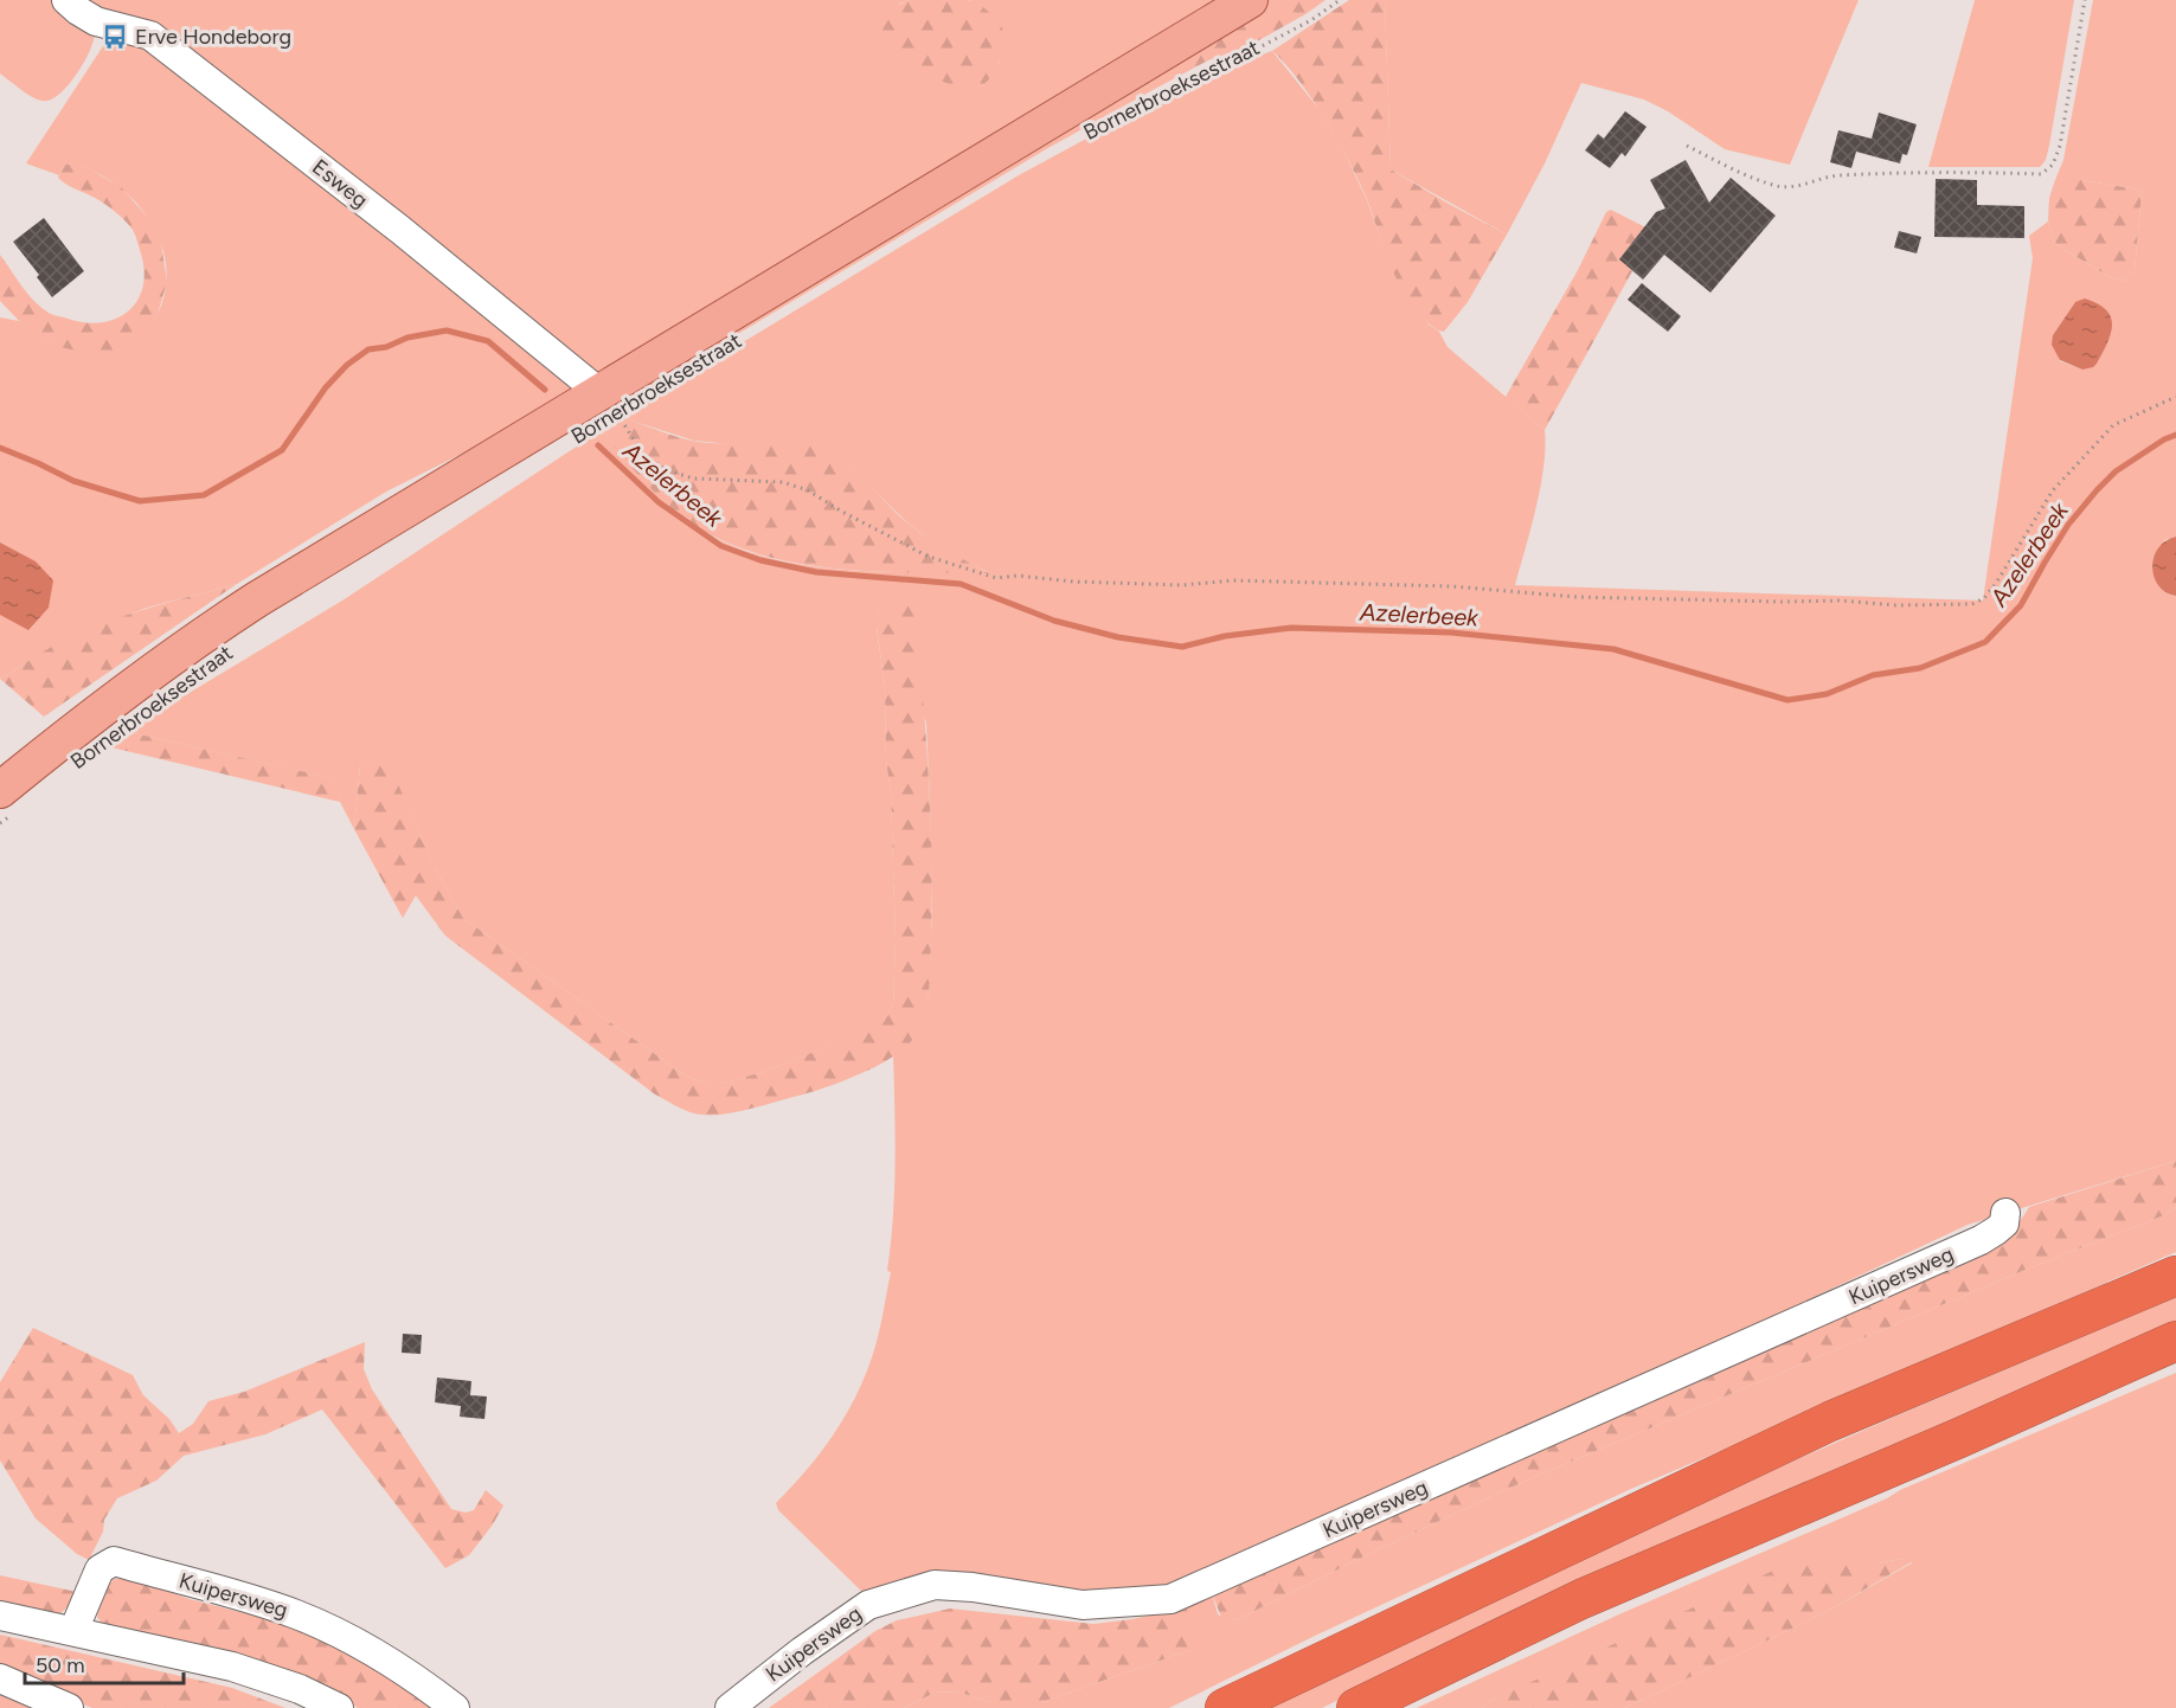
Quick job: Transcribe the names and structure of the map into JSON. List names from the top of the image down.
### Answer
{
  "streets": {
    "main road": ["Bornerbroeksestraat"],
    "street": ["Esweg", "Kuipersweg"]
  },
  "crossings": [
    ["Bornerbroeksestraat", "Esweg"]
  ],
  "water": ["Azelerbeek"],
  "places": {
    "bus stop": ["Erve Hondeborg"]
  },
  "scale_bar": "50 m"
}
